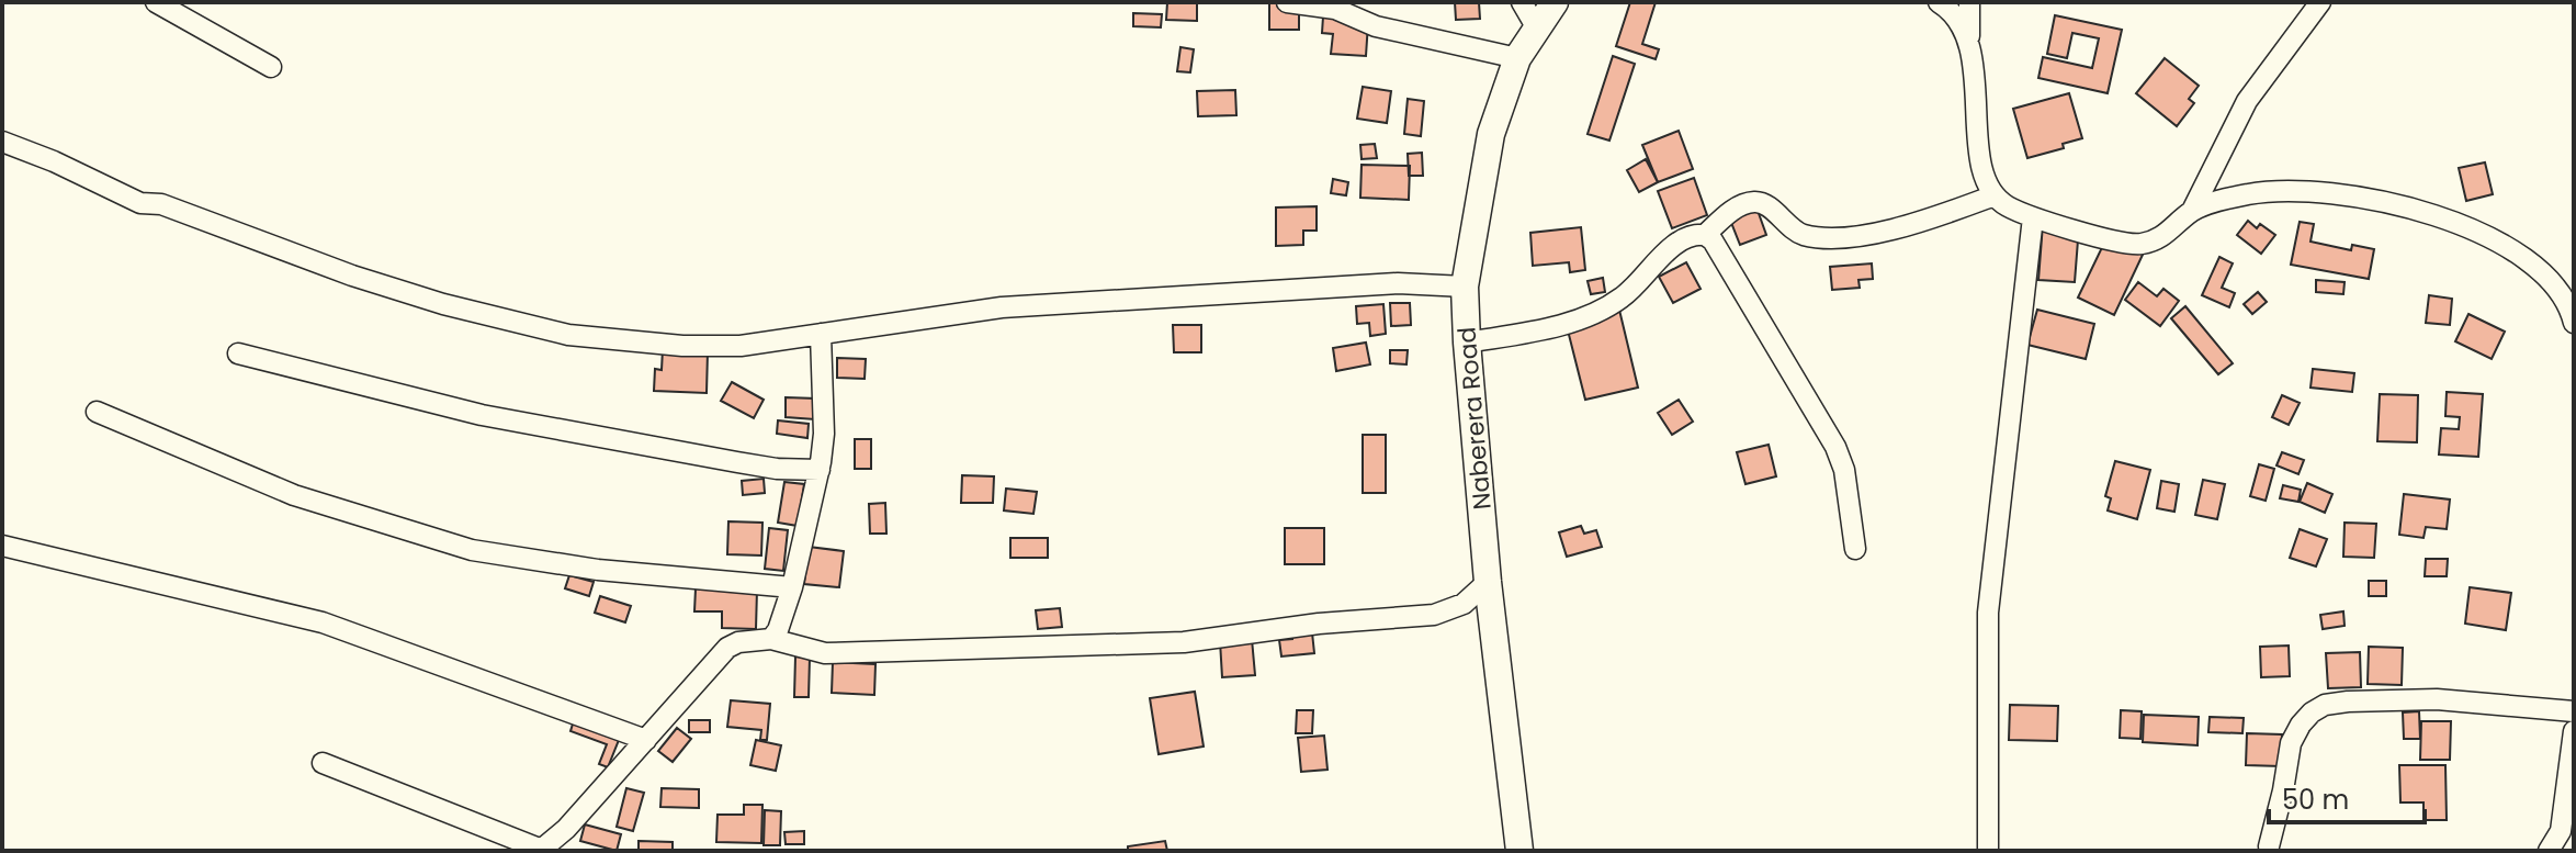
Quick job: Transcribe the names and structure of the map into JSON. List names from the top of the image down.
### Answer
{
  "streets": {
    "street": ["Naberera Road"]
  },
  "scale_bar": "50 m"
}
